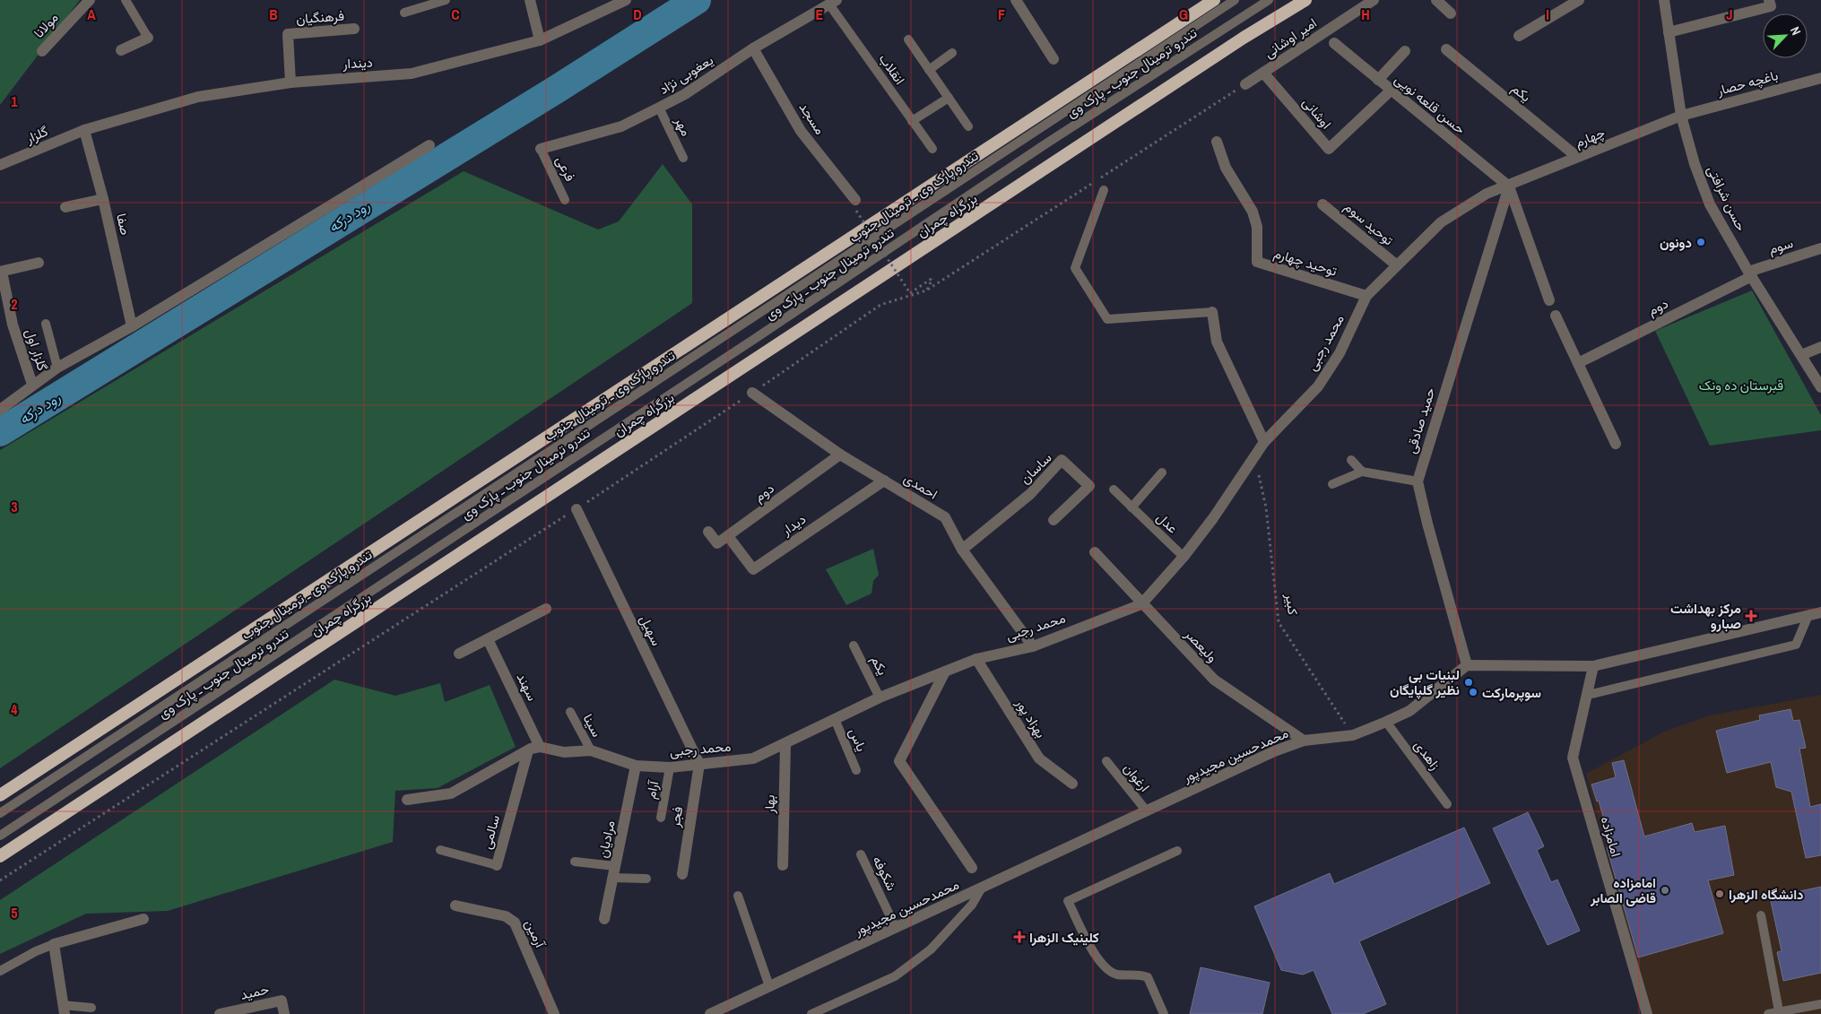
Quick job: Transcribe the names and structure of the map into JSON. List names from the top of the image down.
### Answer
{
  "streets": {
    "highway": ["بزرگراه چمران"],
    "street": [
      "فرهنگیان",
      "مولانا",
      "امیر اوشانی",
      "دیندار",
      "یعغوبی نژاد",
      "باغچه حصار",
      "یکم",
      "حسن قلعه نویی",
      "اوشانی",
      "مسجد",
      "گلزار",
      "چهارم",
      "حسن شرافتی",
      "توحید سوم",
      "صفا",
      "سوم",
      "توحید چهارم",
      "دوم",
      "محمد رجبی",
      "گلزار اول",
      "حمید صادقی",
      "ساسان",
      "احمدی",
      "دیدار",
      "سهیل",
      "ولیعصر",
      "سهند",
      "بهزاد پور",
      "محمدحسین مجیدپور",
      "بهار",
      "فجر",
      "سالمی",
      "امامزاده",
      "مرادیان",
      "آرمین",
      "حمید"
    ],
    "lane": [
      "انقلاب",
      "تندرو ترمینال جنوب ـ پارک وی",
      "مهر",
      "فرعی",
      "تندرو پارک وی ـ ترمینال جنوب",
      "عدل",
      "سینا",
      "یاس",
      "زاهدی",
      "ارغوان",
      "آرام",
      "شکوفه"
    ],
    "path": ["کبیر"]
  },
  "crossings": [
    ["فرهنگیان", "دیندار"],
    ["امیر اوشانی", "اوشانی"],
    ["دیندار", "گلزار"],
    ["دیندار", "صفا"],
    ["انقلاب", "یعغوبی نژاد"],
    ["یعغوبی نژاد", "مسجد"],
    ["یعغوبی نژاد", "مهر"],
    ["یعغوبی نژاد", "فرعی"],
    ["باغچه حصار", "چهارم"],
    ["باغچه حصار", "حسن شرافتی"],
    ["یکم", "چهارم"],
    ["یکم", "محمد رجبی"],
    ["حسن قلعه نویی", "اوشانی"],
    ["حسن قلعه نویی", "چهارم"],
    ["حسن قلعه نویی", "محمد رجبی"],
    ["حسن قلعه نویی", "حمید صادقی"],
    ["گلزار", "صفا"],
    ["چهارم", "حسن شرافتی"],
    ["چهارم", "محمد رجبی"],
    ["چهارم", "حمید صادقی"],
    ["حسن شرافتی", "سوم"],
    ["حسن شرافتی", "دوم"],
    ["توحید سوم", "محمد رجبی"],
    ["سوم", "دوم"],
    ["توحید چهارم", "محمد رجبی"],
    ["دوم", "احمدی"],
    ["دوم", "دیدار"],
    ["محمد رجبی", "حمید صادقی"],
    ["محمد رجبی", "احمدی"],
    ["محمد رجبی", "عدل"],
    ["محمد رجبی", "کبیر"],
    ["محمد رجبی", "سهیل"],
    ["محمد رجبی", "ولیعصر"],
    ["محمد رجبی", "سهند"],
    ["محمد رجبی", "بهزاد پور"],
    ["محمد رجبی", "سینا"],
    ["محمد رجبی", "یاس"],
    ["محمد رجبی", "آرام"],
    ["محمد رجبی", "بهار"],
    ["محمد رجبی", "فجر"],
    ["محمد رجبی", "سالمی"],
    ["محمد رجبی", "مرادیان"],
    ["حمید صادقی", "محمدحسین مجیدپور"],
    ["ساسان", "احمدی"],
    ["احمدی", "دیدار"],
    ["کبیر", "محمدحسین مجیدپور"],
    ["سهیل", "فجر"],
    ["ولیعصر", "محمدحسین مجیدپور"],
    ["محمدحسین مجیدپور", "زاهدی"],
    ["محمدحسین مجیدپور", "ارغوان"],
    ["محمدحسین مجیدپور", "شکوفه"]
  ],
  "water": ["رود درکه"],
  "parks": ["قبرستان ده ونک"],
  "places": {
    "other": [
      "دونون",
      "لبنیات بی نظیر گلپایگان",
      "سوپرمارکت",
      "امامزاده قاضی الصابر",
      "دانشگاه الزهرا"
    ],
    "health": ["مرکز بهداشت صبارو", "کلینیک الزهرا"]
  },
  "north": "top right",
  "grid": {
    "columns": [
      "A",
      "B",
      "C",
      "D",
      "E",
      "F",
      "G",
      "H",
      "I",
      "J"
    ],
    "rows": [
      "1",
      "2",
      "3",
      "4",
      "5"
    ]
  }
}
